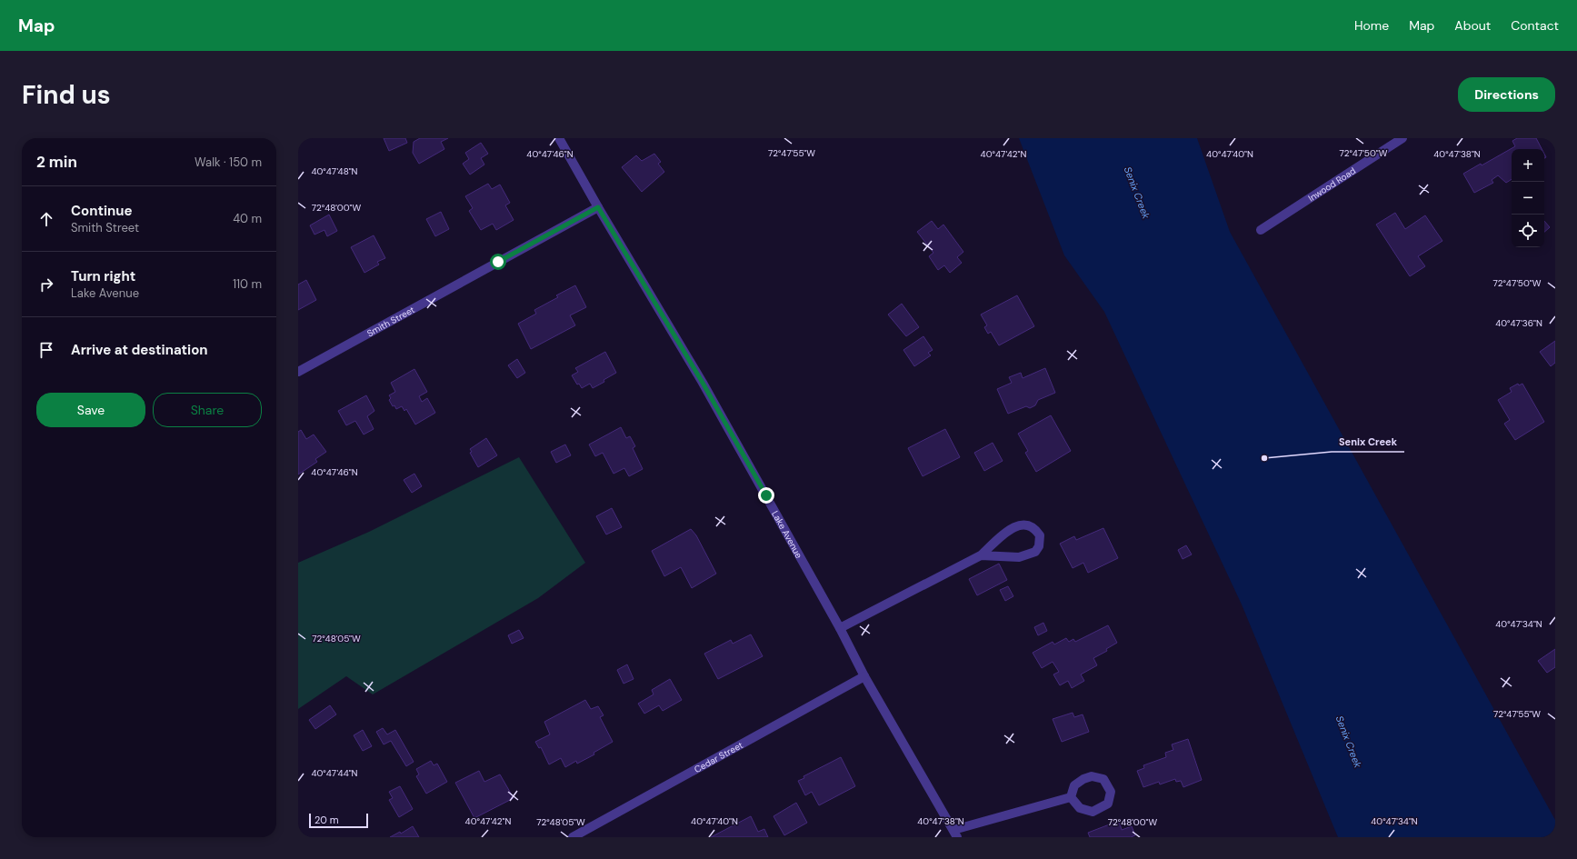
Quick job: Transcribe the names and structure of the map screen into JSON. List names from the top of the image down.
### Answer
{
  "streets": {
    "street": [
      "Inwood Road",
      "Smith Street",
      "Lake Avenue",
      "Cedar Street"
    ]
  },
  "crossings": [
    ["Smith Street", "Lake Avenue"],
    ["Lake Avenue", "Cedar Street"]
  ],
  "water": ["Senix Creek"],
  "places": ["Senix Creek"],
  "scale_bar": "20 m",
  "page": {
    "header": "Map",
    "nav": [
      "Home",
      "Map",
      "About",
      "Contact"
    ],
    "buttons": [
      "Directions",
      ["Save", "Share"]
    ],
    "title": "Find us",
    "heading": ["2 min", "Walk · 150 m"],
    "map_buttons": ["+", "−"],
    "list": [
      ["Continue", "Smith Street", "40 m"],
      ["Turn right", "Lake Avenue", "110 m"],
      "Arrive at destination"
    ],
    "scale": "20 m"
  },
  "coordinates": [
    "72°47'55\"W",
    "72°47'50\"W",
    "40°47'46\"N",
    "40°47'42\"N",
    "40°47'40\"N",
    "40°47'38\"N",
    "40°47'48\"N",
    "72°48'00\"W",
    "40°47'36\"N",
    "40°47'34\"N",
    "72°48'05\"W",
    "40°47'44\"N"
  ]
}
